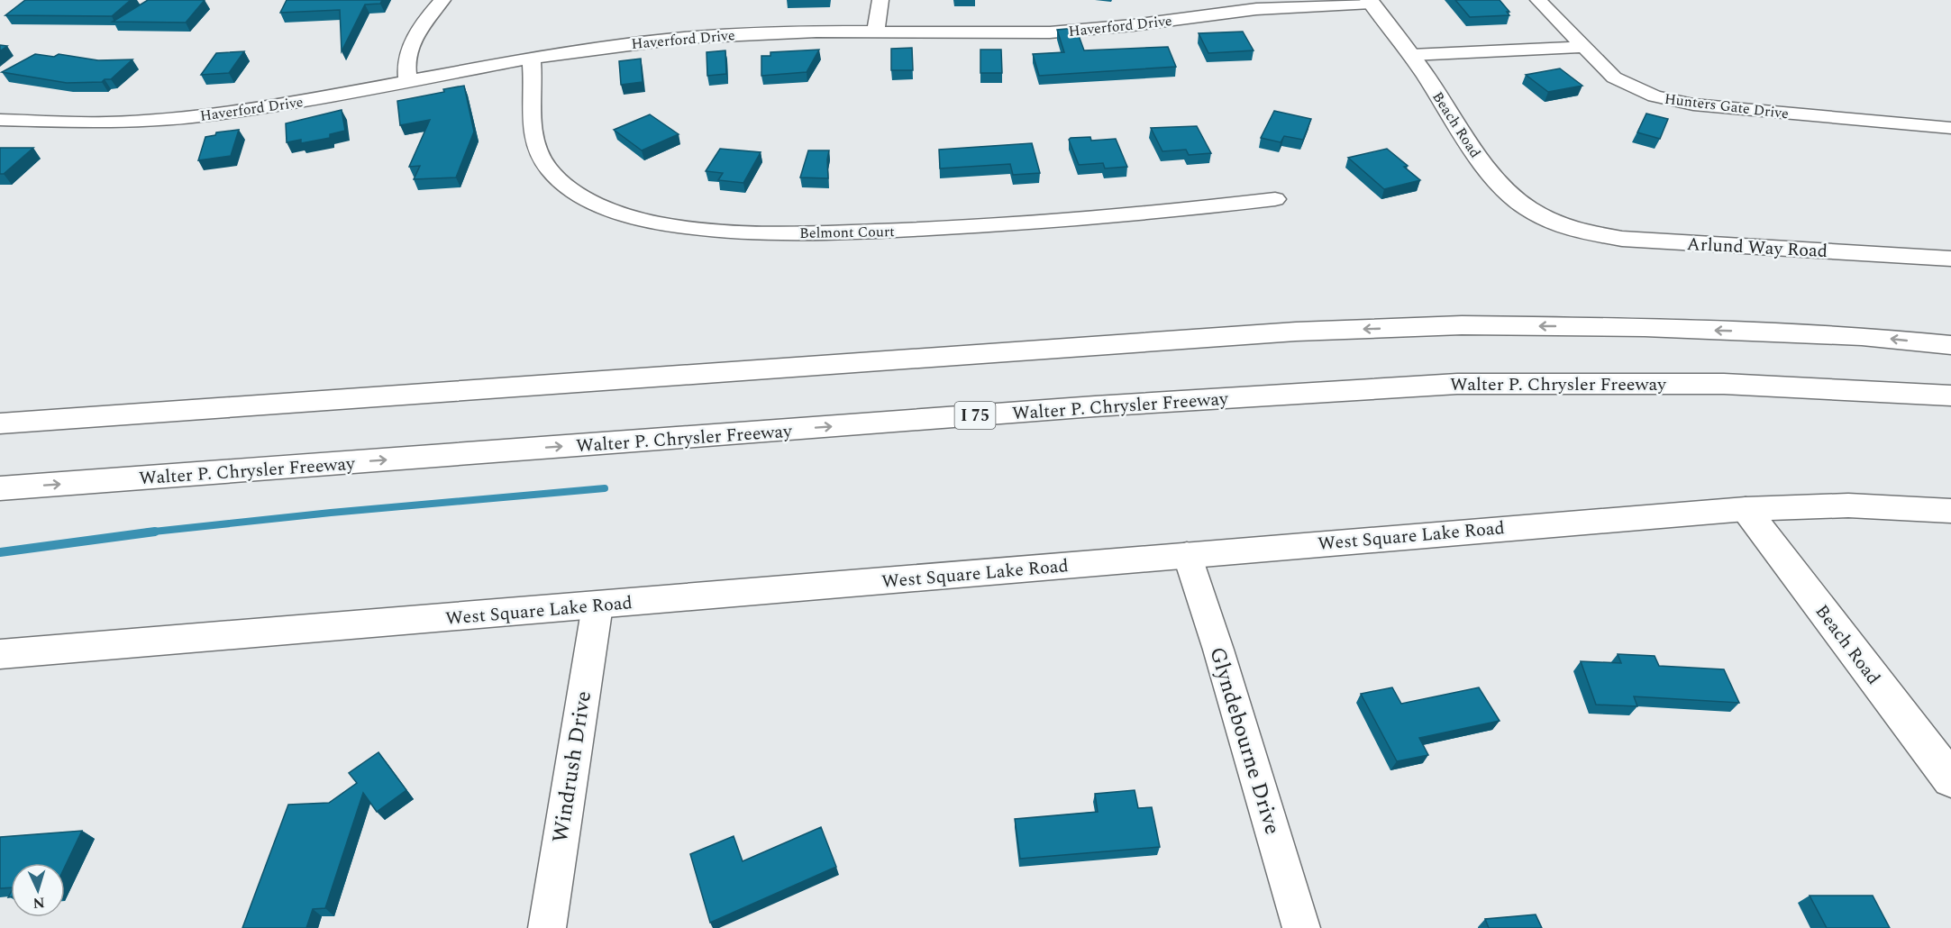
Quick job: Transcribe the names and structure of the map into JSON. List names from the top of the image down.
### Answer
{
  "streets": {
    "main road": [
      "Beach Road",
      "Arlund Way Road",
      "Walter P. Chrysler Freeway",
      "I 75",
      "West Square Lake Road"
    ],
    "street": [
      "Haverford Drive",
      "Hunters Gate Drive",
      "Belmont Court",
      "Glyndebourne Drive",
      "Windrush Drive"
    ]
  },
  "crossings": [
    ["Haverford Drive", "Beach Road"],
    ["Haverford Drive", "Belmont Court"],
    ["Beach Road", "Arlund Way Road"],
    ["Beach Road", "West Square Lake Road"],
    ["West Square Lake Road", "Glyndebourne Drive"],
    ["West Square Lake Road", "Windrush Drive"]
  ],
  "north": "bottom"
}
